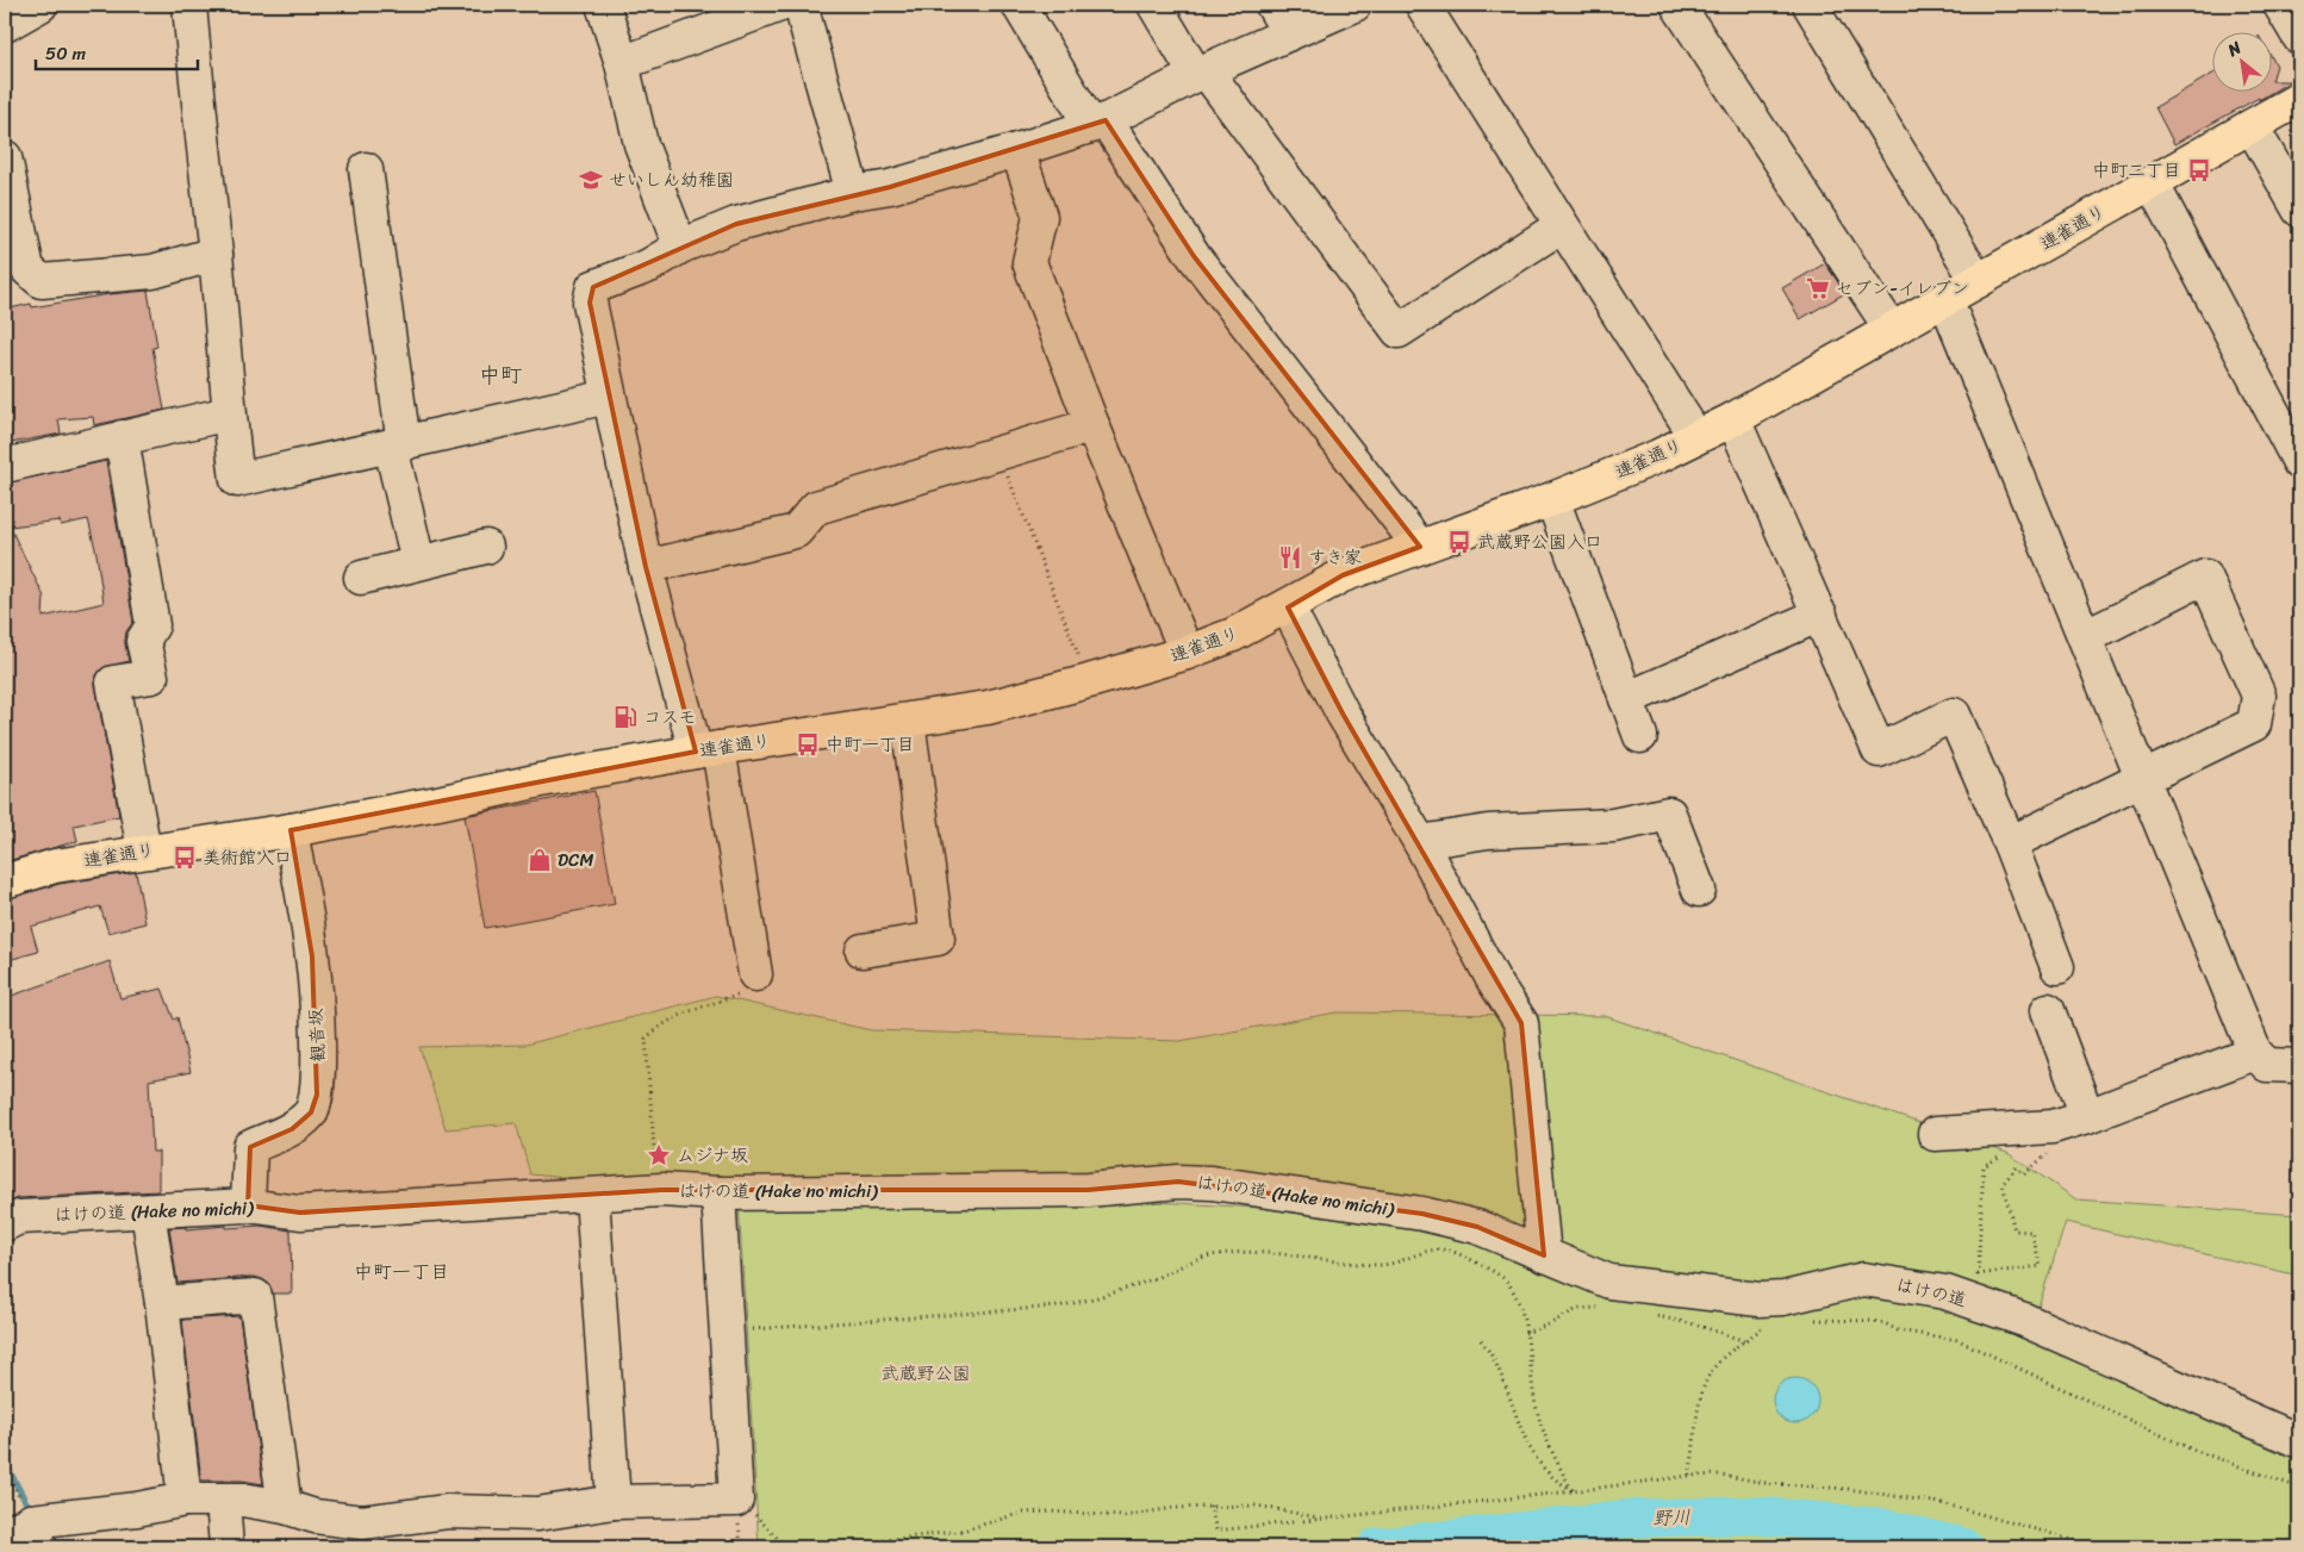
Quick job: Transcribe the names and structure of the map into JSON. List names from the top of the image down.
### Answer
{
  "streets": {
    "main road": ["連雀通り"],
    "street": ["観音坂", "はけの道 (Hake no michi)", "はけの道"]
  },
  "crossings": [
    ["連雀通り", "観音坂"],
    ["観音坂", "はけの道 (Hake no michi)"],
    ["はけの道 (Hake no michi)", "はけの道"]
  ],
  "districts": ["中町", "中町一丁目"],
  "water": ["野川"],
  "parks": ["武蔵野公園"],
  "places": {
    "bus stop": [
      "中町二丁目",
      "武蔵野公園入口",
      "中町一丁目",
      "美術館入口"
    ],
    "school or university": ["せいしん幼稚園"],
    "supermarket": ["セブン-イレブン"],
    "restaurant": ["すき家"],
    "fuel station": ["コスモ"],
    "shop": ["DCM"],
    "place": ["ムジナ坂"]
  },
  "scale_bar": "50 m",
  "north": "top left"
}
